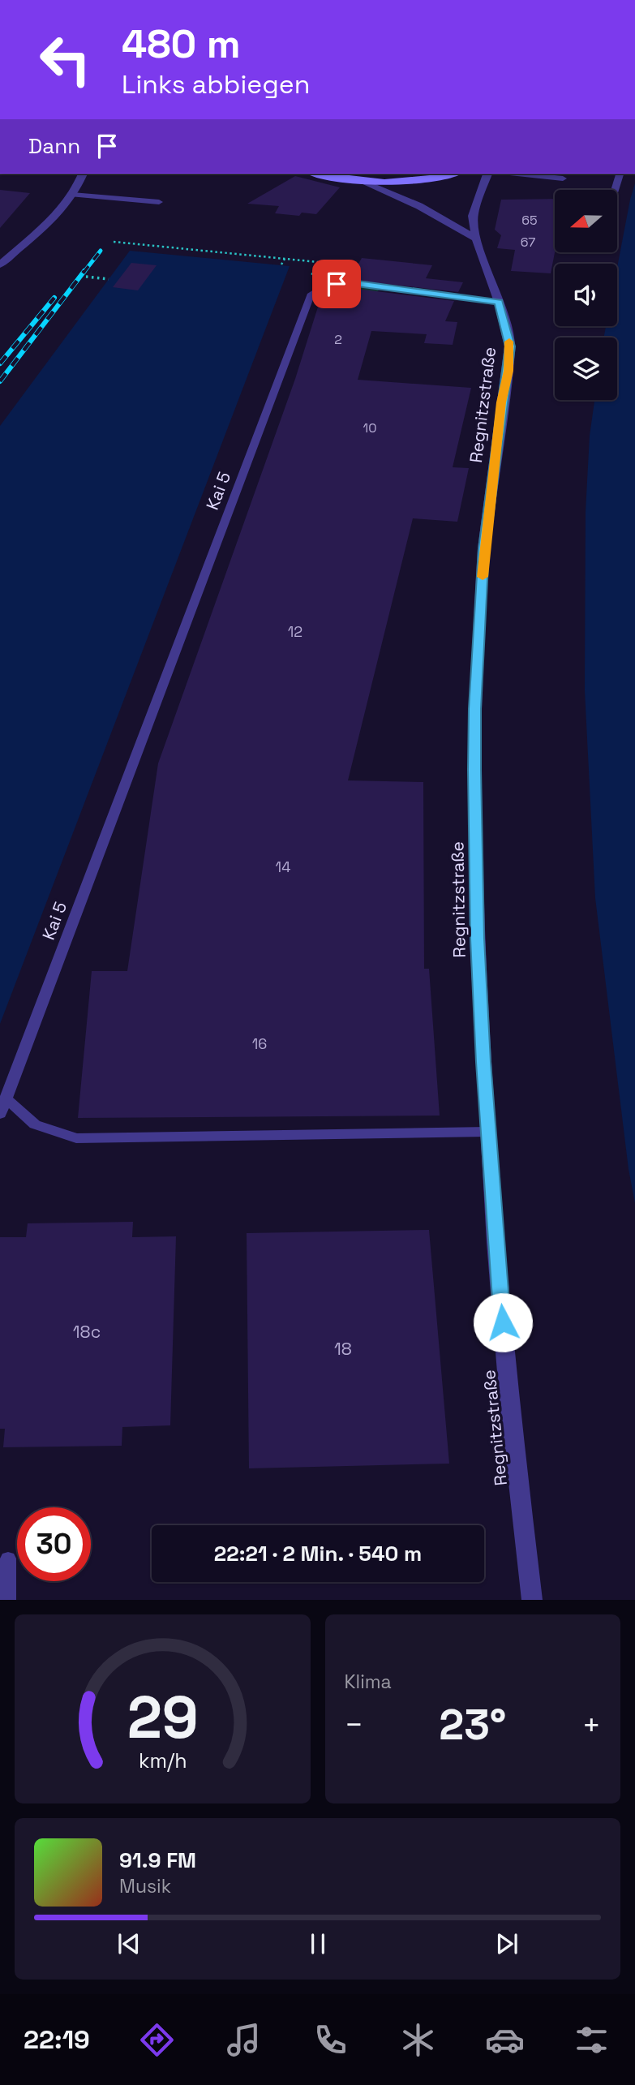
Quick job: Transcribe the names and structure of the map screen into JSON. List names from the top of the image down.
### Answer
{
  "streets": {
    "street": ["Regnitzstraße"],
    "lane": ["Kai 5"]
  },
  "house_numbers": [
    "65",
    "67",
    "2",
    "10",
    "12",
    "14",
    "16",
    "18c",
    "18"
  ],
  "north": "left",
  "page": {
    "turn": ["480 m", "Links abbiegen"],
    "then": "Dann",
    "limit": "30",
    "trip": "22:21 · 2 Min. · 540 m",
    "tile": "Klima",
    "heat": ["−", "23°", "+"],
    "song": ["91.9 FM", "Musik"],
    "tabs": "22:19",
    "gauge": ["29", "km/h"]
  }
}
